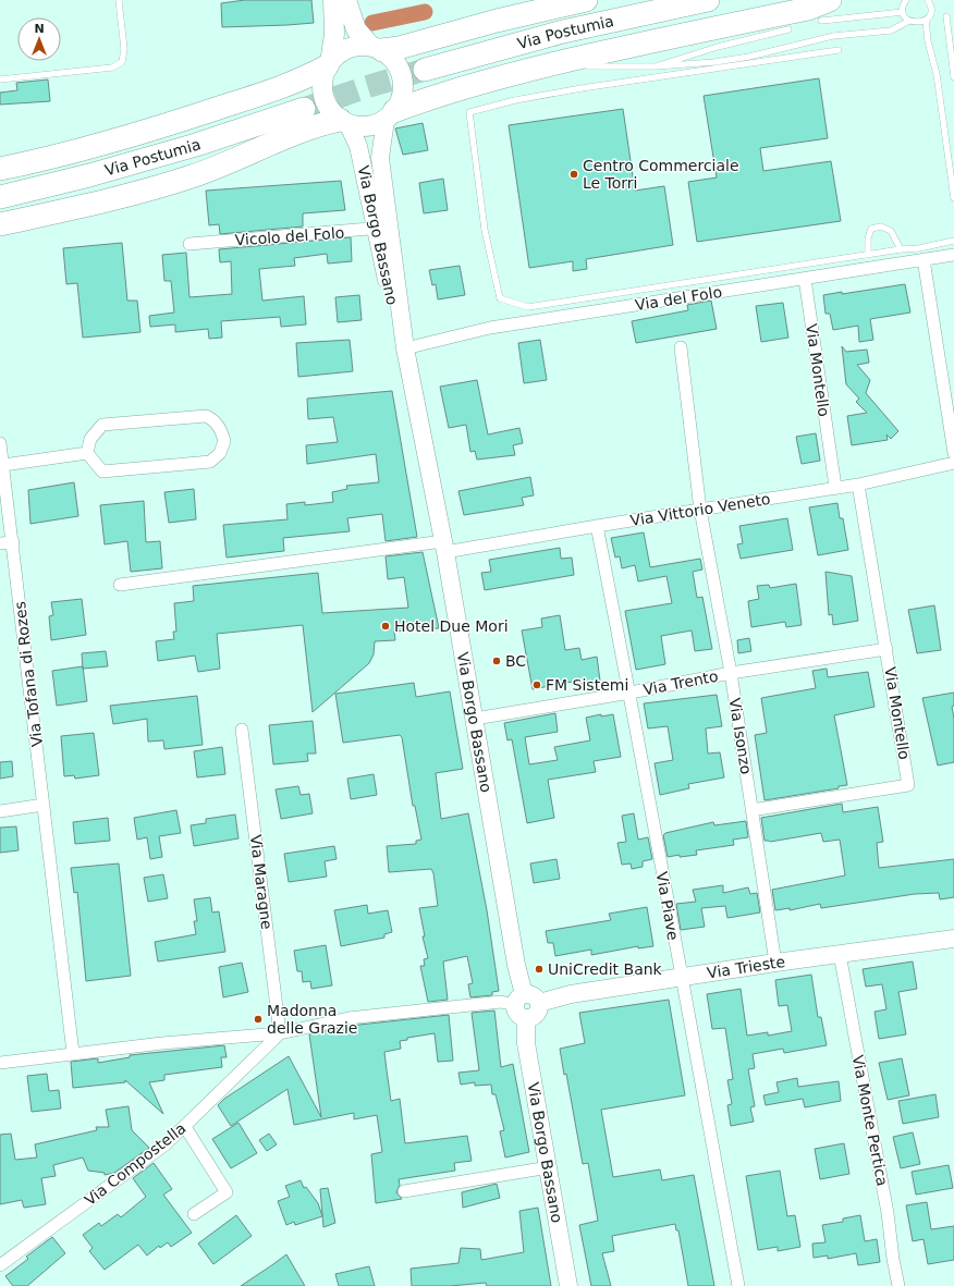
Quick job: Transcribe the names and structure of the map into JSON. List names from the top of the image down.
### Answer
{
  "streets": {
    "highway": ["Via Postumia"],
    "main road": ["Via Borgo Bassano"],
    "street": [
      "Vicolo del Folo",
      "Via del Folo",
      "Via Montello",
      "Via Vittorio Veneto",
      "Via Tofana di Rozes",
      "Via Trento",
      "Via Isonzo",
      "Via Maragne",
      "Via Piave",
      "Via Trieste",
      "Via Monte Pertica",
      "Via Compostella"
    ]
  },
  "crossings": [
    ["Via Borgo Bassano", "Vicolo del Folo"],
    ["Via Borgo Bassano", "Via del Folo"],
    ["Via Borgo Bassano", "Via Vittorio Veneto"],
    ["Via Borgo Bassano", "Via Trento"],
    ["Via Borgo Bassano", "Via Trieste"],
    ["Via del Folo", "Via Montello"],
    ["Via Montello", "Via Vittorio Veneto"],
    ["Via Montello", "Via Trento"],
    ["Via Montello", "Via Isonzo"],
    ["Via Vittorio Veneto", "Via Isonzo"],
    ["Via Vittorio Veneto", "Via Piave"],
    ["Via Trento", "Via Isonzo"],
    ["Via Trento", "Via Piave"],
    ["Via Isonzo", "Via Trieste"],
    ["Via Maragne", "Via Compostella"],
    ["Via Piave", "Via Trieste"],
    ["Via Trieste", "Via Monte Pertica"]
  ],
  "places": [
    "Centro Commerciale Le Torri",
    "Hotel Due Mori",
    "BC",
    "FM Sistemi",
    "UniCredit Bank",
    "Madonna delle Grazie"
  ],
  "north": "top"
}
